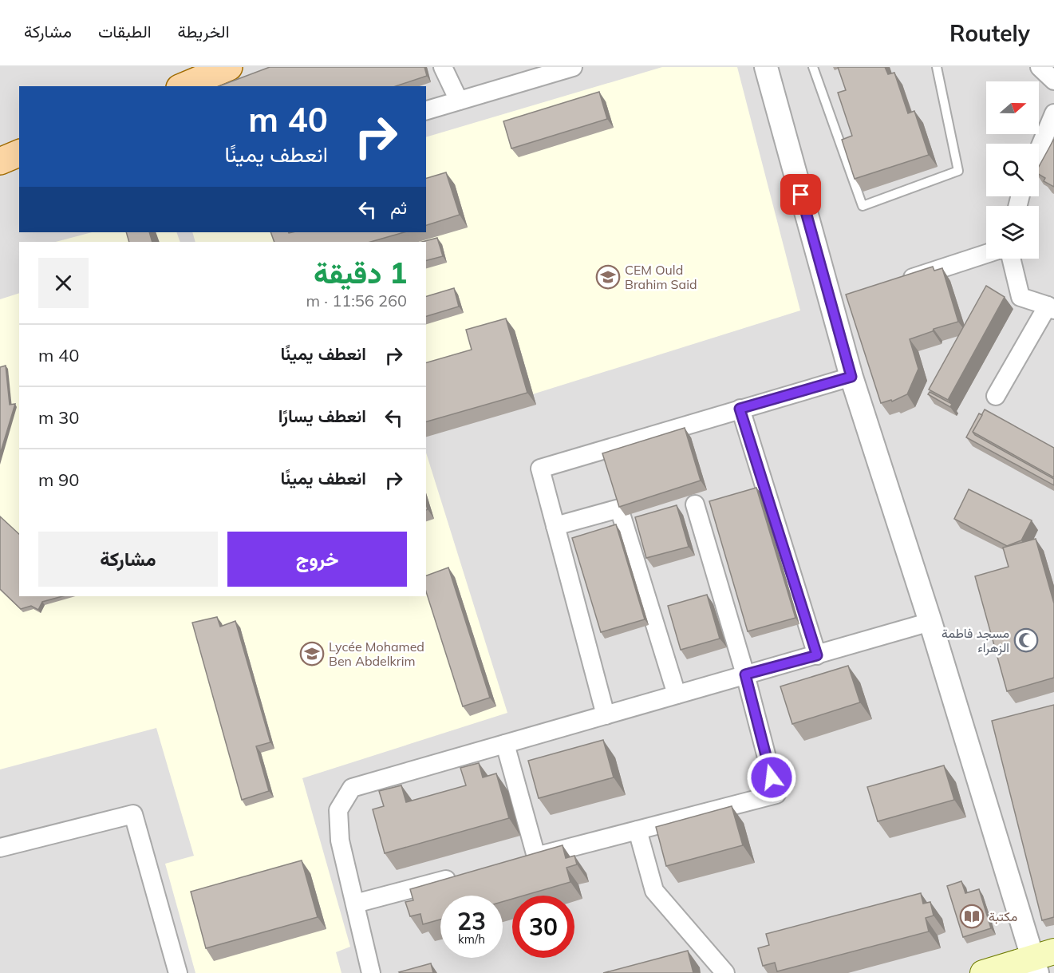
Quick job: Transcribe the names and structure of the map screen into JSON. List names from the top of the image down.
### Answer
{
  "places": {
    "school or university": ["CEM Ould Brahim Said", "Lycée Mohamed Ben Abdelkrim"],
    "mosque": ["مسجد فاطمة الزهراء"],
    "library": ["مكتبة"]
  },
  "north": "right",
  "page": {
    "header": "Routely",
    "nav": ["الخريطة", "الطبقات", "مشاركة"],
    "turn": ["40 m", "انعطف يمينًا"],
    "then": "ثم",
    "heading": ["1 دقيقة", "260 m · 11:56"],
    "list": [
      {
        "name": "انعطف يمينًا",
        "value": "40 m"
      },
      {
        "name": "انعطف يسارًا",
        "value": "30 m"
      },
      {
        "name": "انعطف يمينًا",
        "value": "90 m"
      }
    ],
    "buttons": ["خروج", "مشاركة"],
    "speed": "23 km/h",
    "limit": "30"
  }
}
